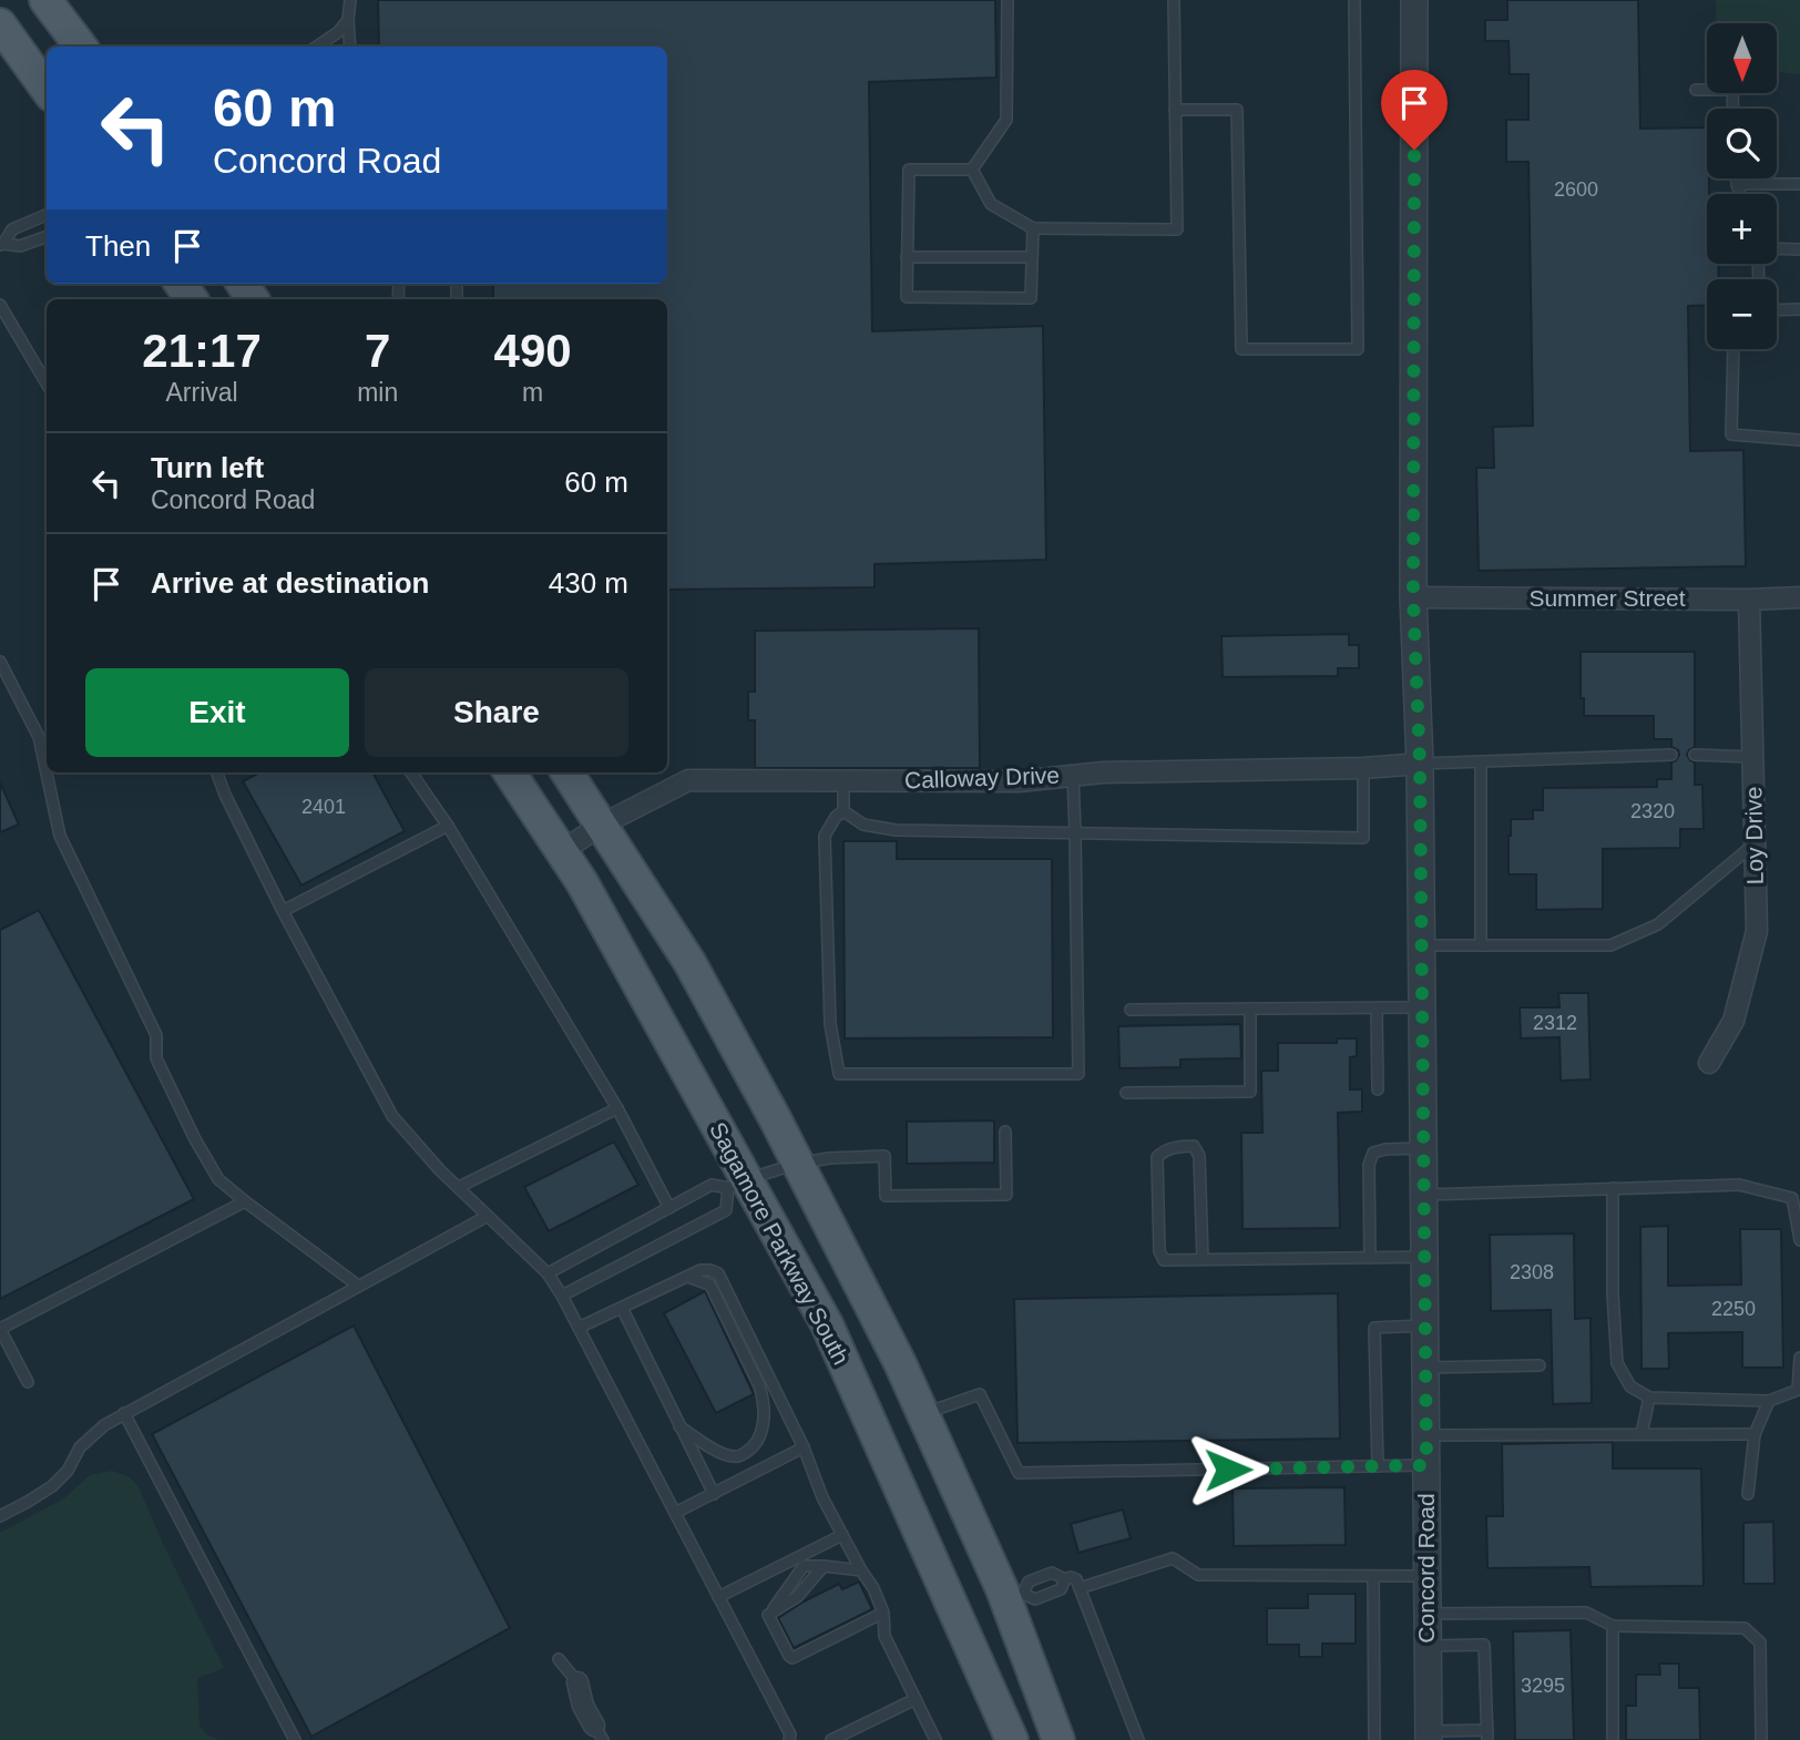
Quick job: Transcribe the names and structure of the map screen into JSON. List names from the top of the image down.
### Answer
{
  "streets": {
    "main road": ["Sagamore Parkway South"],
    "street": [
      "Summer Street",
      "Calloway Drive",
      "Loy Drive",
      "Concord Road"
    ]
  },
  "crossings": [
    ["Summer Street", "Loy Drive"],
    ["Summer Street", "Concord Road"],
    ["Calloway Drive", "Sagamore Parkway South"],
    ["Calloway Drive", "Concord Road"]
  ],
  "house_numbers": [
    "2600",
    "2401",
    "2320",
    "2312",
    "2308",
    "2250",
    "3295"
  ],
  "north": "bottom",
  "page": {
    "map_buttons": ["+", "−"],
    "turn": ["60 m", "Concord Road"],
    "then": "Then",
    "eta": [
      "21:17",
      "Arrival",
      "7",
      "min",
      "490",
      "m"
    ],
    "list": [
      {
        "name": "Turn left",
        "note": "Concord Road",
        "value": "60 m"
      },
      {
        "name": "Arrive at destination",
        "value": "430 m"
      }
    ],
    "buttons": ["Exit", "Share"]
  }
}
